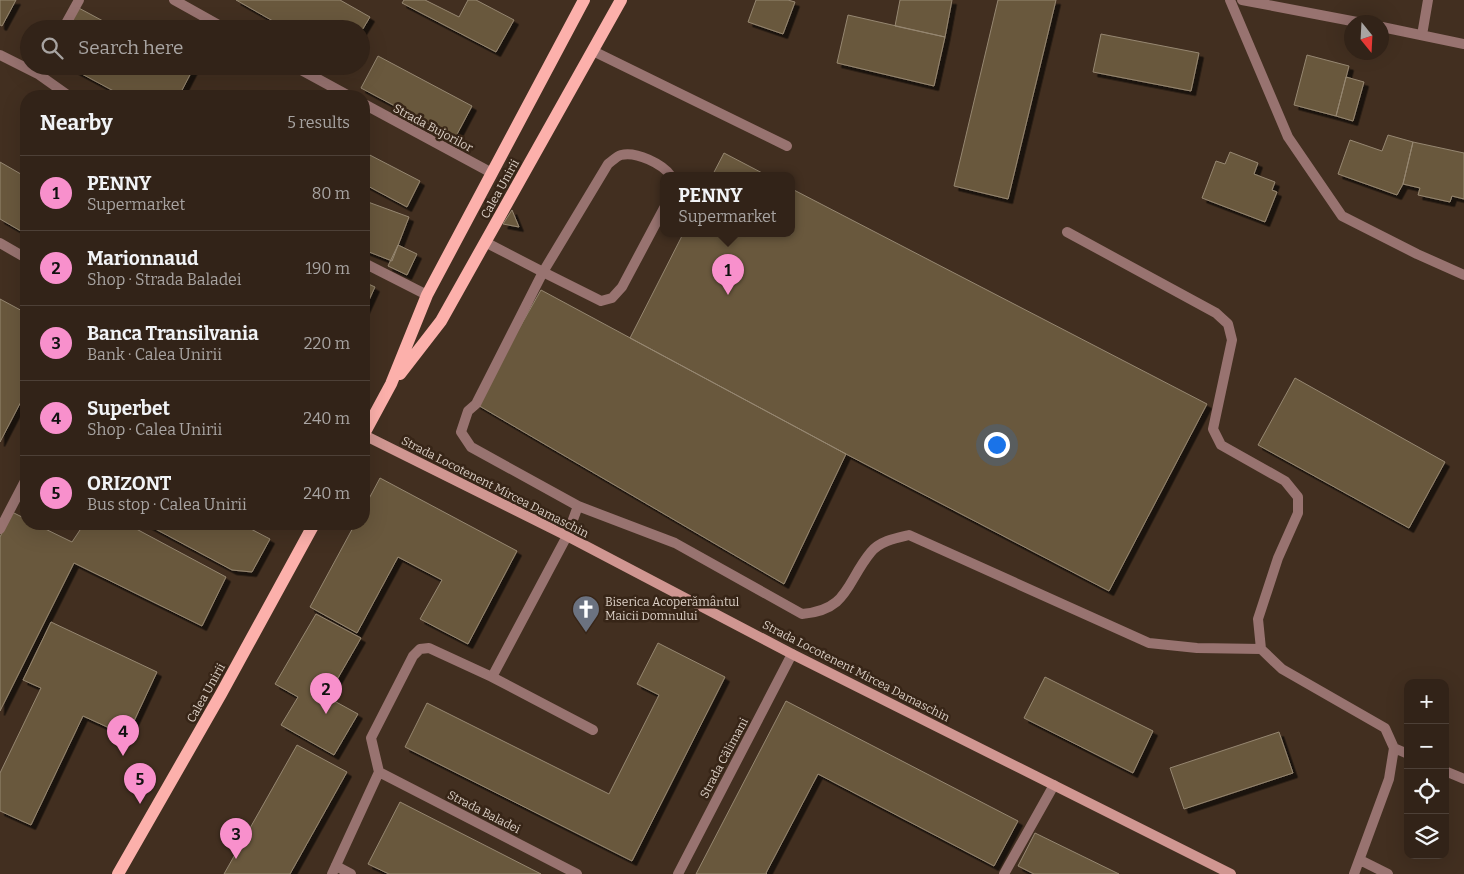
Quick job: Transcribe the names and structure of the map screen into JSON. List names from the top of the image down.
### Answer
{
  "streets": {
    "main road": ["Calea Unirii"],
    "street": [
      "Strada Bujorilor",
      "Strada Locotenent Mircea Damaschin",
      "Strada Călimani",
      "Strada Baladei"
    ]
  },
  "crossings": [
    ["Strada Bujorilor", "Calea Unirii"],
    ["Strada Locotenent Mircea Damaschin", "Strada Călimani"]
  ],
  "places": {
    "church": ["Biserica Acoperământul Maicii Domnului"]
  },
  "north": "bottom",
  "page": {
    "search": "Search here",
    "heading": ["Nearby", "5 results"],
    "list": [
      {
        "mark": "1",
        "name": "PENNY",
        "note": "Supermarket",
        "value": "80 m"
      },
      {
        "mark": "2",
        "name": "Marionnaud",
        "note": "Shop · Strada Baladei",
        "value": "190 m"
      },
      {
        "mark": "3",
        "name": "Banca Transilvania",
        "note": "Bank · Calea Unirii",
        "value": "220 m"
      },
      {
        "mark": "4",
        "name": "Superbet",
        "note": "Shop · Calea Unirii",
        "value": "240 m"
      },
      {
        "mark": "5",
        "name": "ORIZONT",
        "note": "Bus stop · Calea Unirii",
        "value": "240 m"
      }
    ],
    "popup": ["PENNY", "Supermarket"],
    "pins": [
      "1",
      "2",
      "4",
      "5",
      "3"
    ],
    "map_buttons": ["+", "−"]
  }
}
